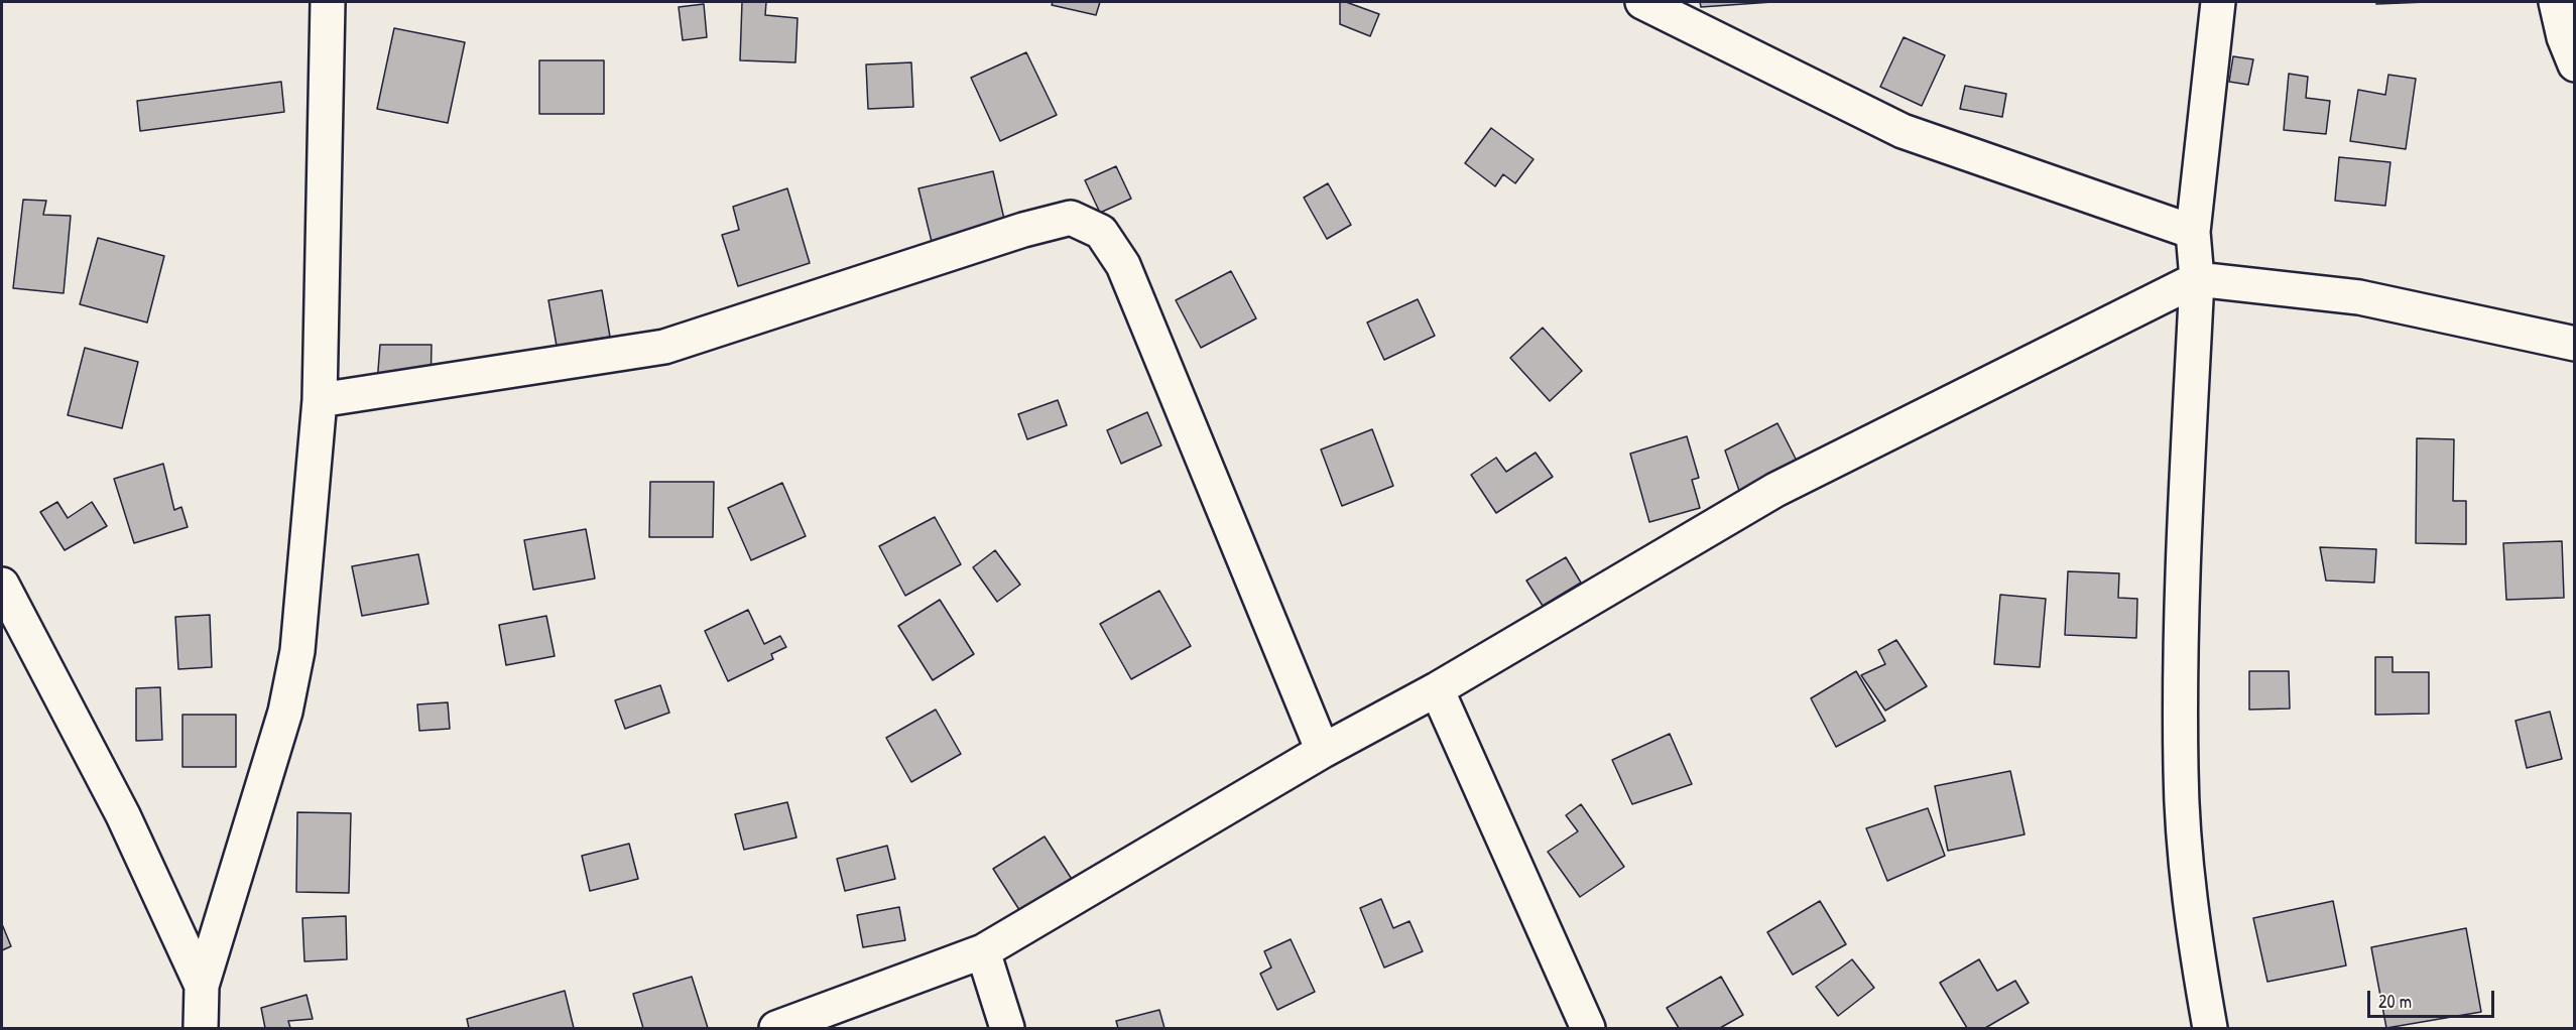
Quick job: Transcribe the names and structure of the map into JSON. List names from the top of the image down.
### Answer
{
  "scale_bar": "20 m"
}
